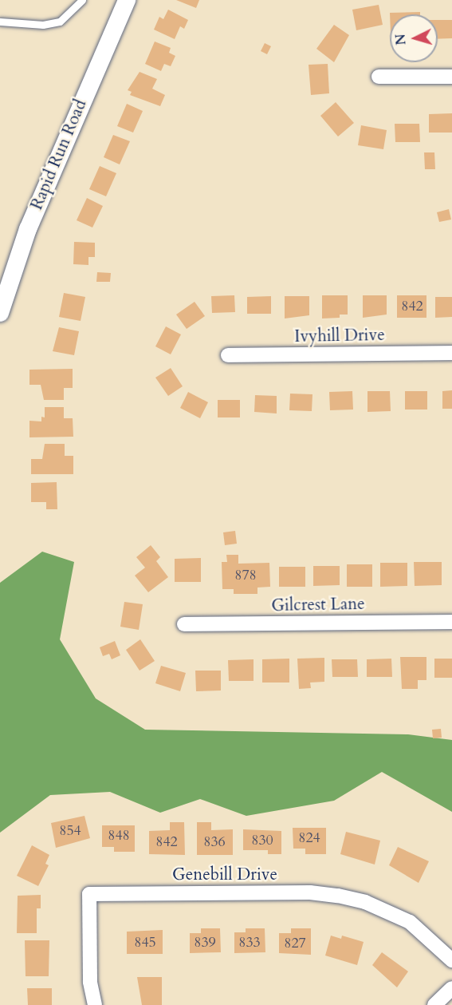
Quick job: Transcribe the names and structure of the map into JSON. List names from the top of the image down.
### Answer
{
  "streets": {
    "street": [
      "Rapid Run Road",
      "Ivyhill Drive",
      "Gilcrest Lane",
      "Genebill Drive"
    ]
  },
  "house_numbers": [
    "842",
    "878",
    "854",
    "848",
    "824",
    "830",
    "842",
    "836",
    "845",
    "839",
    "833",
    "827"
  ],
  "north": "left"
}
